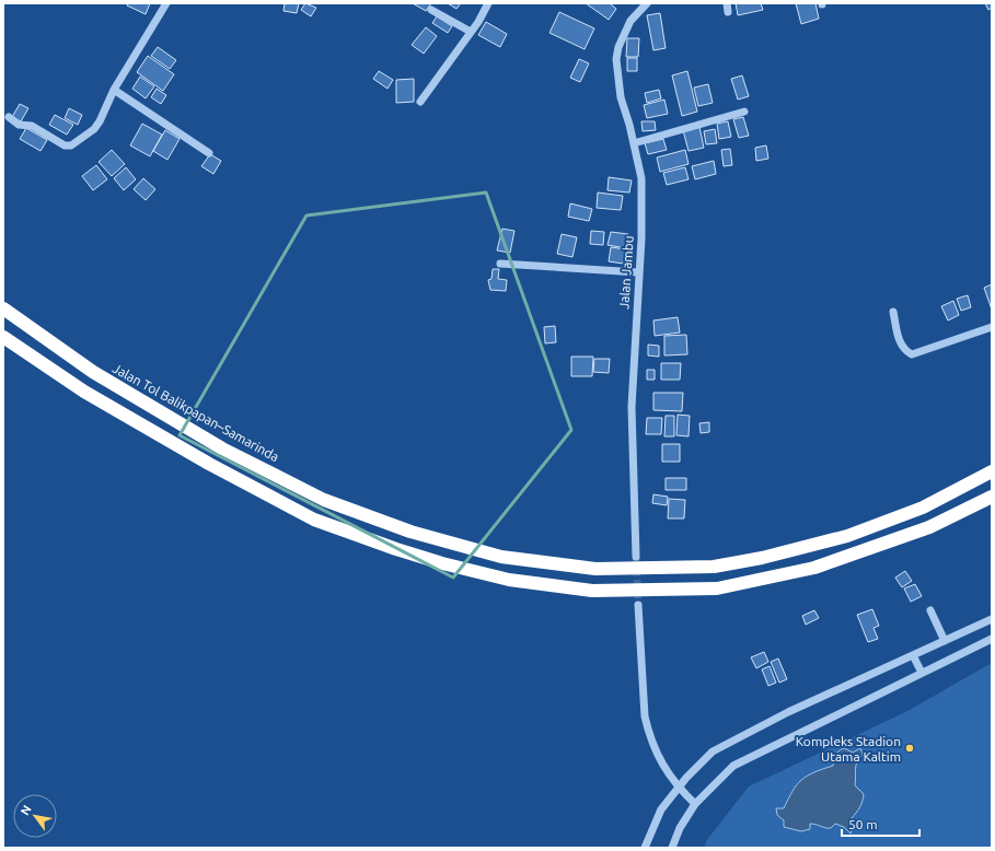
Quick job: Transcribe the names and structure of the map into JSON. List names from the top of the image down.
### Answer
{
  "streets": {
    "highway": ["Jalan Tol Balikpapan–Samarinda"],
    "street": ["Jalan Jambu"]
  },
  "places": ["Kompleks Stadion Utama Kaltim"],
  "scale_bar": "50 m",
  "north": "top left"
}
